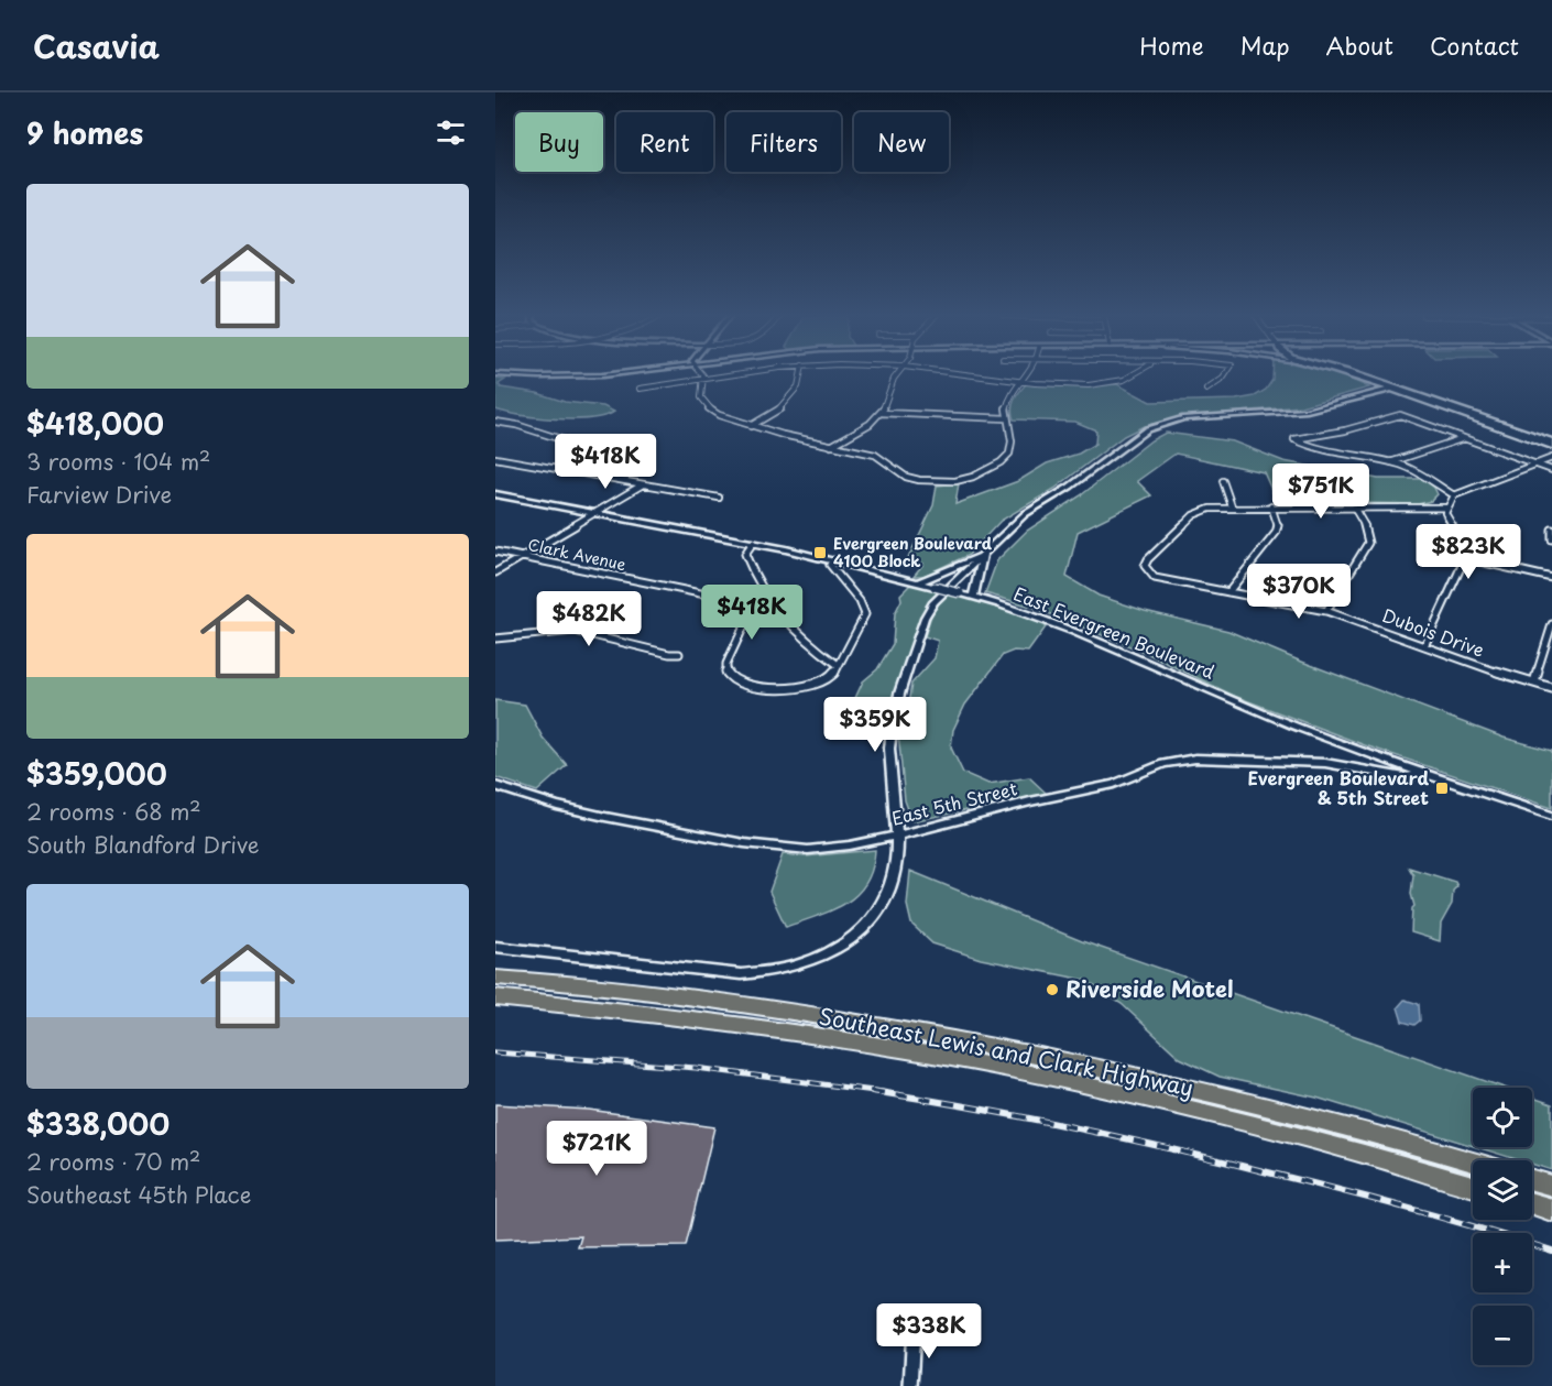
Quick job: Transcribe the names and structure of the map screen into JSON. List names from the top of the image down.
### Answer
{
  "streets": {
    "highway": ["Southeast Lewis and Clark Highway"],
    "street": [
      "Clark Avenue",
      "East Evergreen Boulevard",
      "Dubois Drive",
      "East 5th Street"
    ]
  },
  "crossings": [
    ["East Evergreen Boulevard", "East 5th Street"]
  ],
  "places": {
    "transit": ["Evergreen Boulevard 4100 Block", "Evergreen Boulevard & 5th Street"],
    "other": ["Riverside Motel"]
  },
  "page": {
    "header": "Casavia",
    "nav": [
      "Home",
      "Map",
      "About",
      "Contact"
    ],
    "heading": "9 homes",
    "chip": [
      "Buy",
      "Rent",
      "Filters",
      "New"
    ],
    "list": [
      {
        "name": "$418,000",
        "note": "3 rooms · 104 m² · Farview Drive"
      },
      {
        "name": "$359,000",
        "note": "2 rooms · 68 m² · South Blandford Drive"
      },
      {
        "name": "$338,000",
        "note": "2 rooms · 70 m² · Southeast 45th Place"
      }
    ],
    "price": [
      "$418K",
      "$751K",
      "$823K",
      "$370K",
      "$418K",
      "$482K",
      "$359K",
      "$721K",
      "$338K"
    ],
    "map_buttons": ["+", "−"]
  }
}
